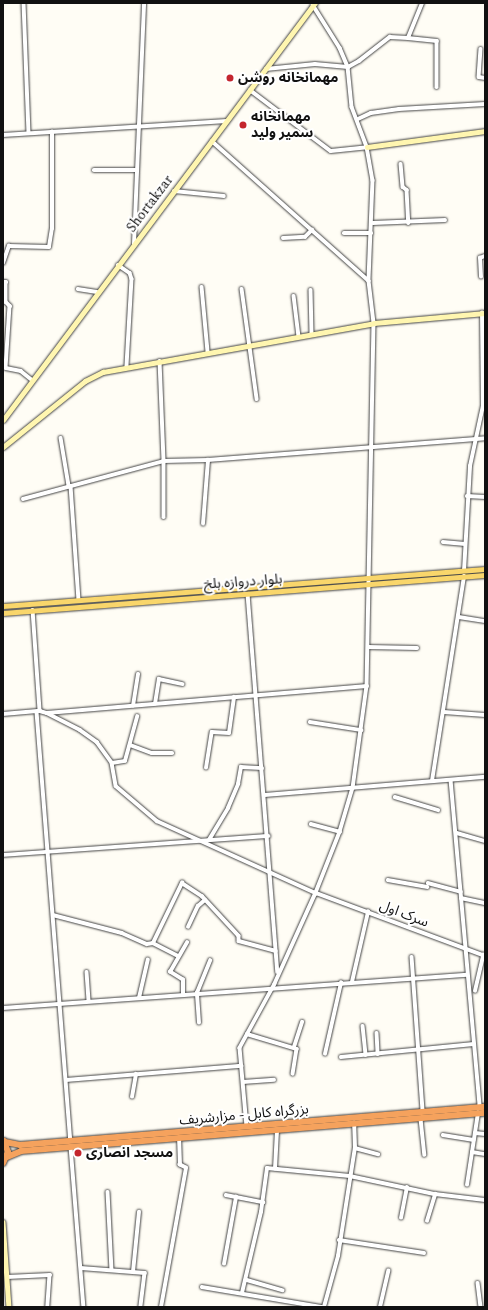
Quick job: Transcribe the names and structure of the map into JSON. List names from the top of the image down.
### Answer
{
  "streets": {
    "highway": ["بزرگراه کابل - مزارشریف"],
    "main road": ["بلوار دروازه بلخ"],
    "street": ["Shortakzar", "سرک اول"]
  },
  "places": ["مهمانخانه روشن", "مهمانخانه سمیر ولید", "مسجد انصاری"]
}
